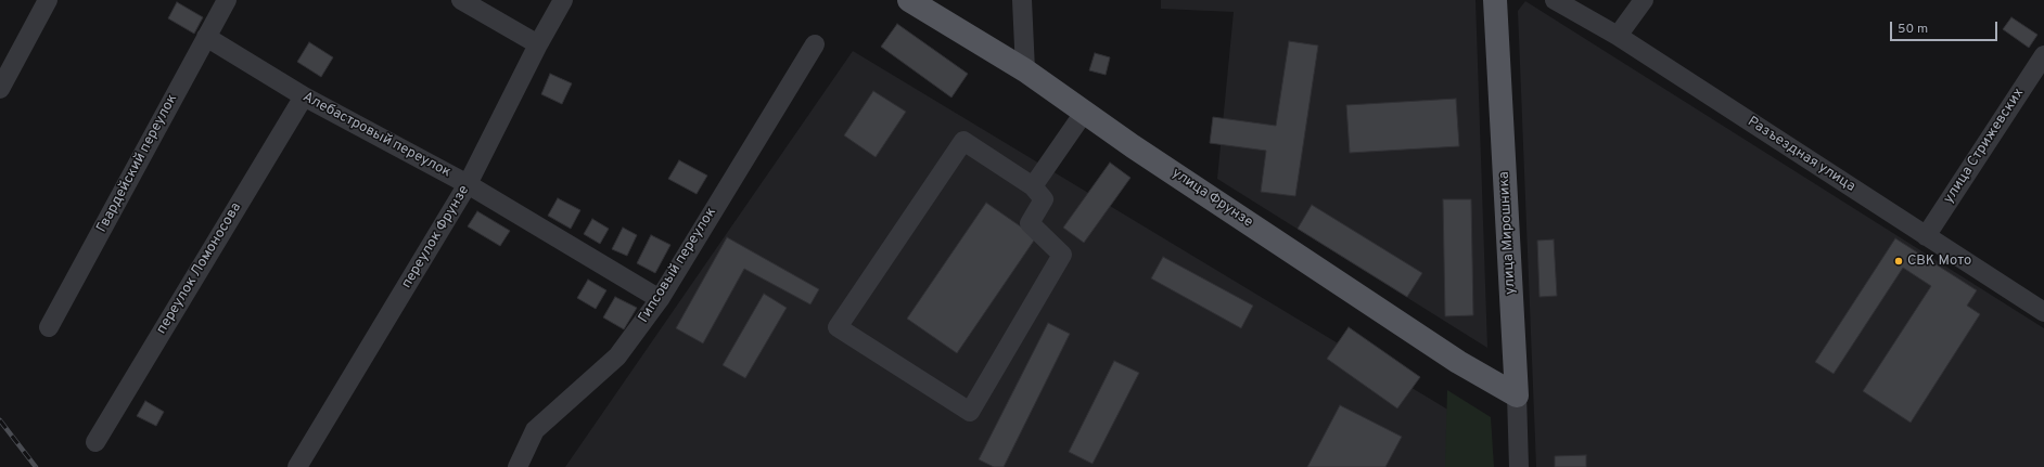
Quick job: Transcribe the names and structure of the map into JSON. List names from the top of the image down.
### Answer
{
  "streets": {
    "main road": ["улица Фрунзе", "улица Мирошника"],
    "street": [
      "Алебастровый переулок",
      "улица Стрижевских",
      "Разъездная улица",
      "Гвардейский переулок",
      "переулок Фрунзе",
      "Гипсовый переулок",
      "переулок Ломоносова"
    ]
  },
  "crossings": [
    ["Алебастровый переулок", "Гвардейский переулок"],
    ["Алебастровый переулок", "переулок Фрунзе"],
    ["Алебастровый переулок", "Гипсовый переулок"],
    ["Алебастровый переулок", "переулок Ломоносова"],
    ["улица Стрижевских", "Разъездная улица"],
    ["улица Фрунзе", "улица Мирошника"]
  ],
  "places": ["СВК Мото"],
  "scale_bar": "50 m"
}
